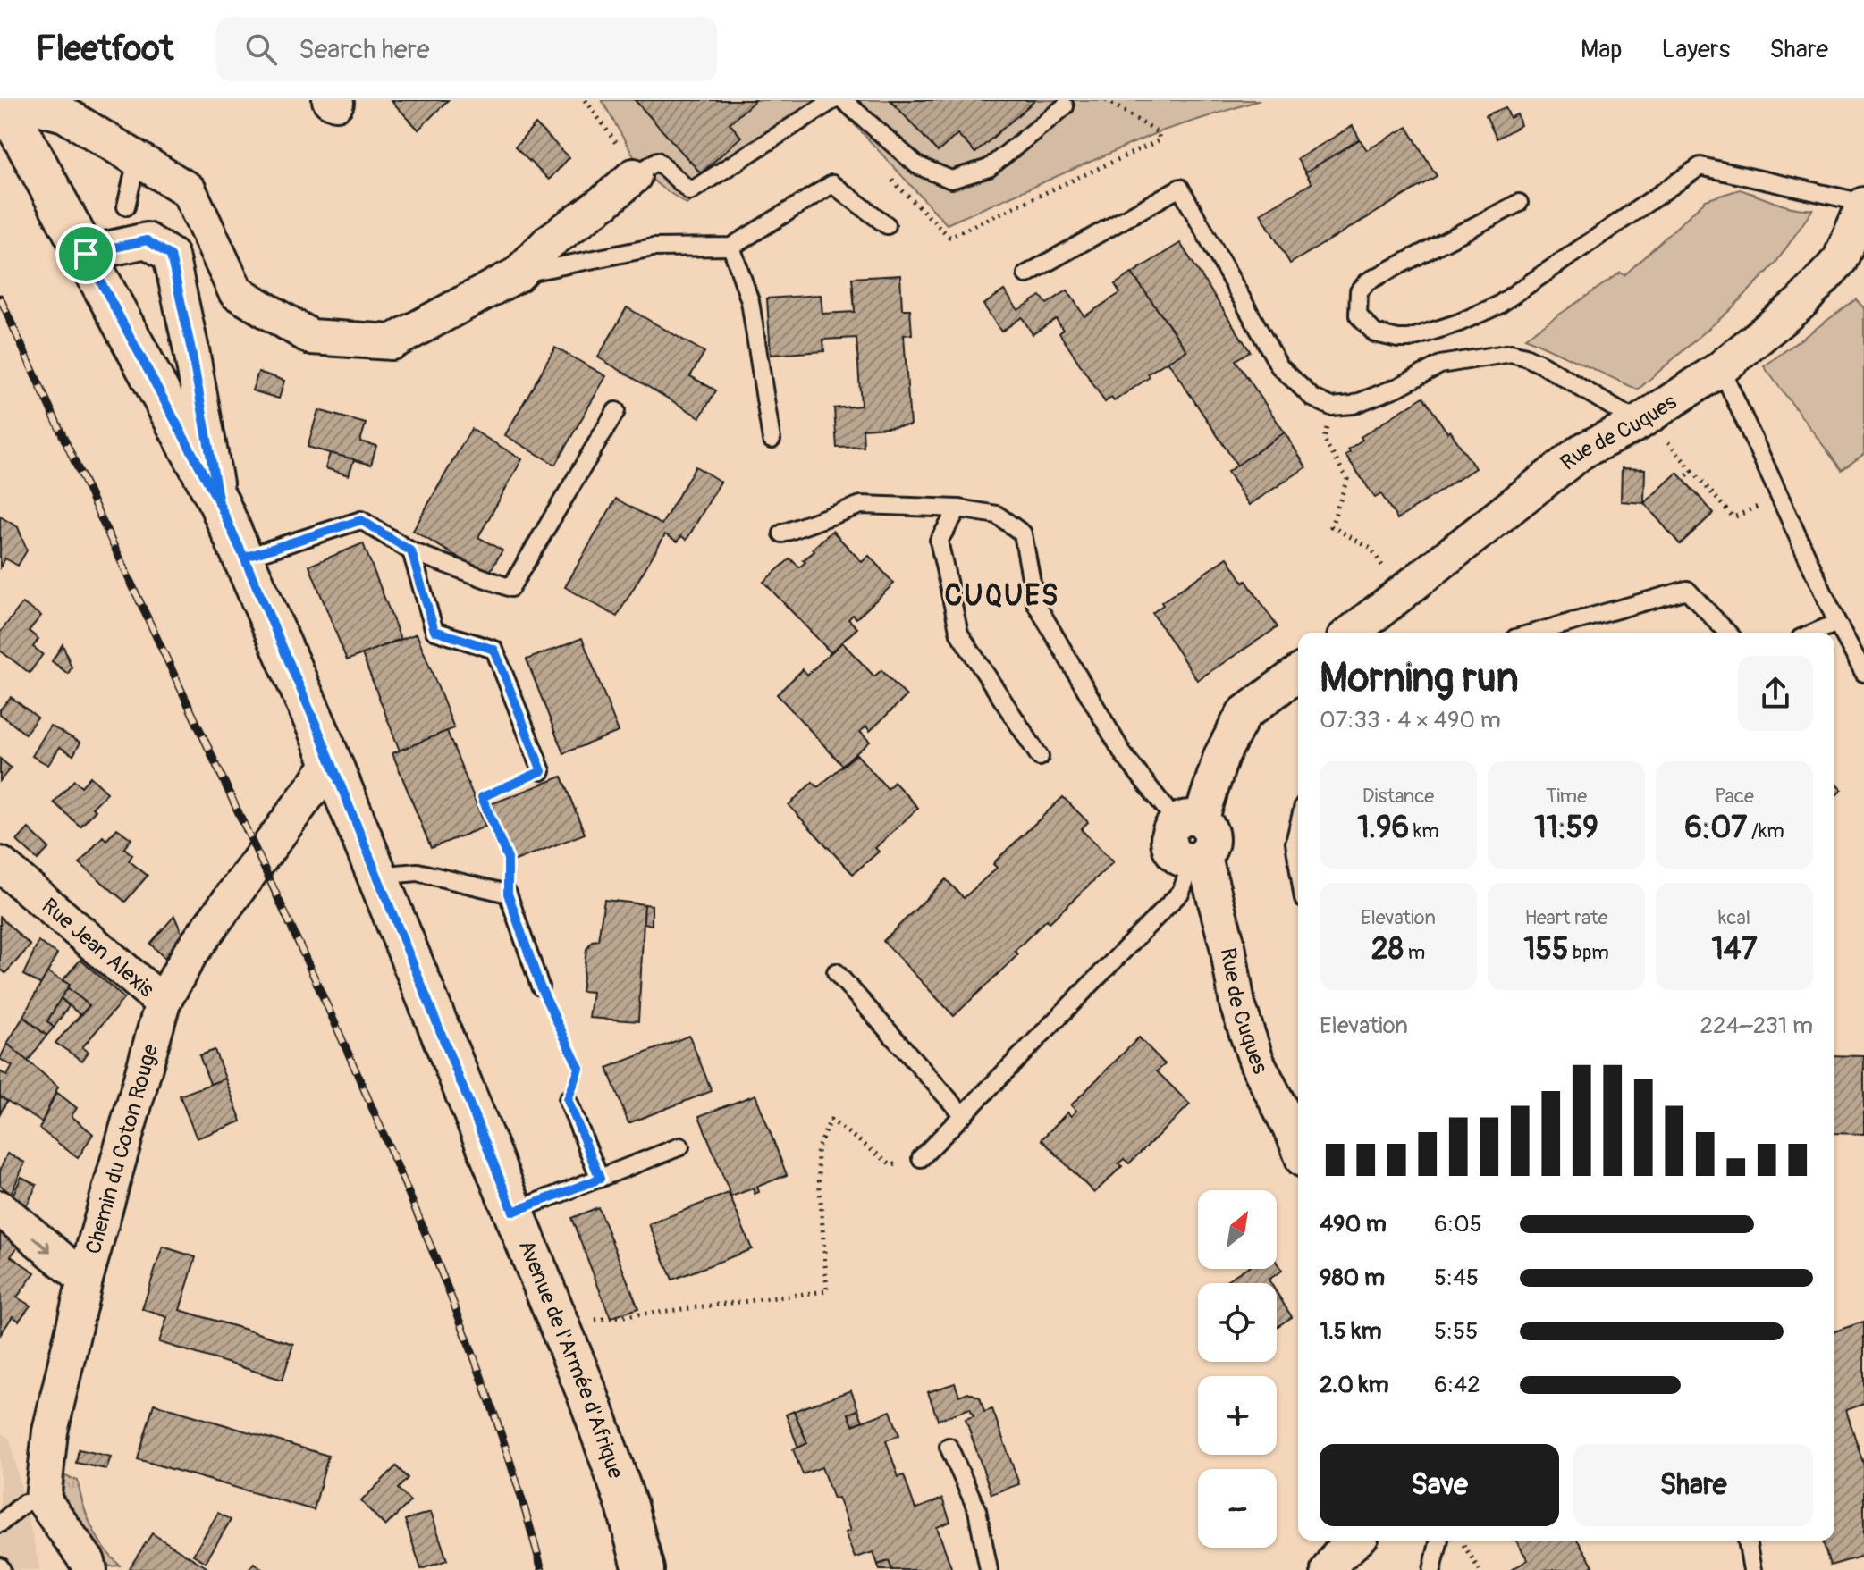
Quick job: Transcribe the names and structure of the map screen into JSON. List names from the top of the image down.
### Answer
{
  "streets": {
    "street": [
      "Rue de Cuques",
      "Rue Jean Alexis",
      "Chemin du Coton Rouge",
      "Avenue de l'Armée d'Afrique"
    ]
  },
  "crossings": [
    ["Rue Jean Alexis", "Chemin du Coton Rouge"],
    ["Chemin du Coton Rouge", "Avenue de l'Armée d'Afrique"]
  ],
  "districts": ["CUQUES"],
  "north": "top right",
  "page": {
    "header": "Fleetfoot",
    "search": "Search here",
    "nav": ["Map", "Layers", "Share"],
    "heading": ["Morning run", "07:33 · 4 × 490 m"],
    "stats": [
      ["Distance", "1.96 km"],
      ["Time", "11:59"],
      ["Pace", "6:07 /km"],
      ["Elevation", "28 m"],
      ["Heart rate", "155 bpm"],
      ["kcal", "147"]
    ],
    "chart": ["Elevation", "224–231 m"],
    "map_buttons": ["+", "−"],
    "list": [
      {
        "name": "490 m",
        "note": "6:05"
      },
      {
        "name": "980 m",
        "note": "5:45"
      },
      {
        "name": "1.5 km",
        "note": "5:55"
      },
      {
        "name": "2.0 km",
        "note": "6:42"
      }
    ],
    "buttons": ["Save", "Share"]
  }
}
